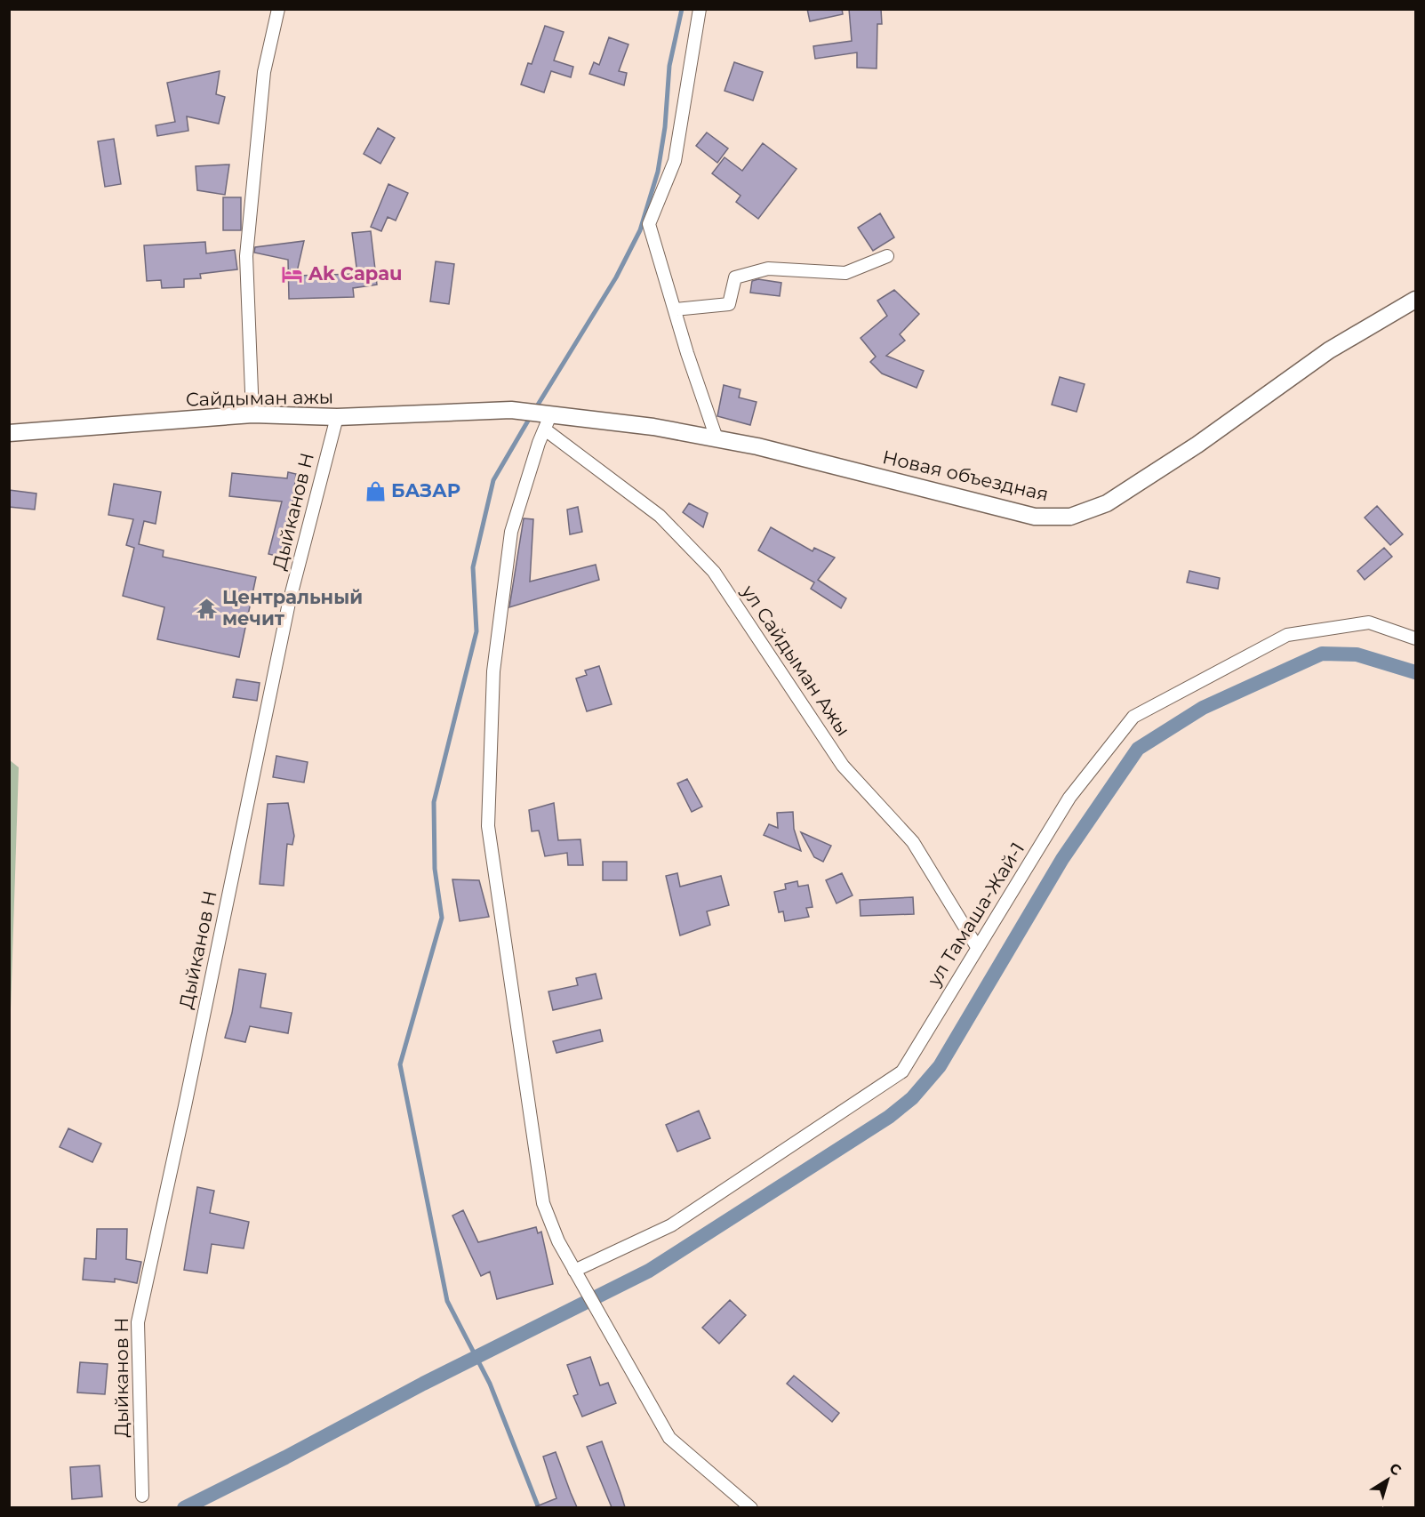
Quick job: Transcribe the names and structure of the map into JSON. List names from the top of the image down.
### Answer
{
  "streets": {
    "main road": ["Сайдыман ажы", "Новая объездная"],
    "street": ["Дыйканов Н", "ул Сайдыман Ажы", "ул Тамаша-Жай-1"]
  },
  "crossings": [
    ["Сайдыман ажы", "Новая объездная"],
    ["Сайдыман ажы", "Дыйканов Н"],
    ["Сайдыман ажы", "ул Сайдыман Ажы"],
    ["Новая объездная", "ул Сайдыман Ажы"],
    ["ул Сайдыман Ажы", "ул Тамаша-Жай-1"]
  ],
  "places": {
    "hotel": ["Ak Capau"],
    "shop": ["БАЗАР"],
    "temple": ["Центральный мечит"]
  },
  "north": "top right"
}
